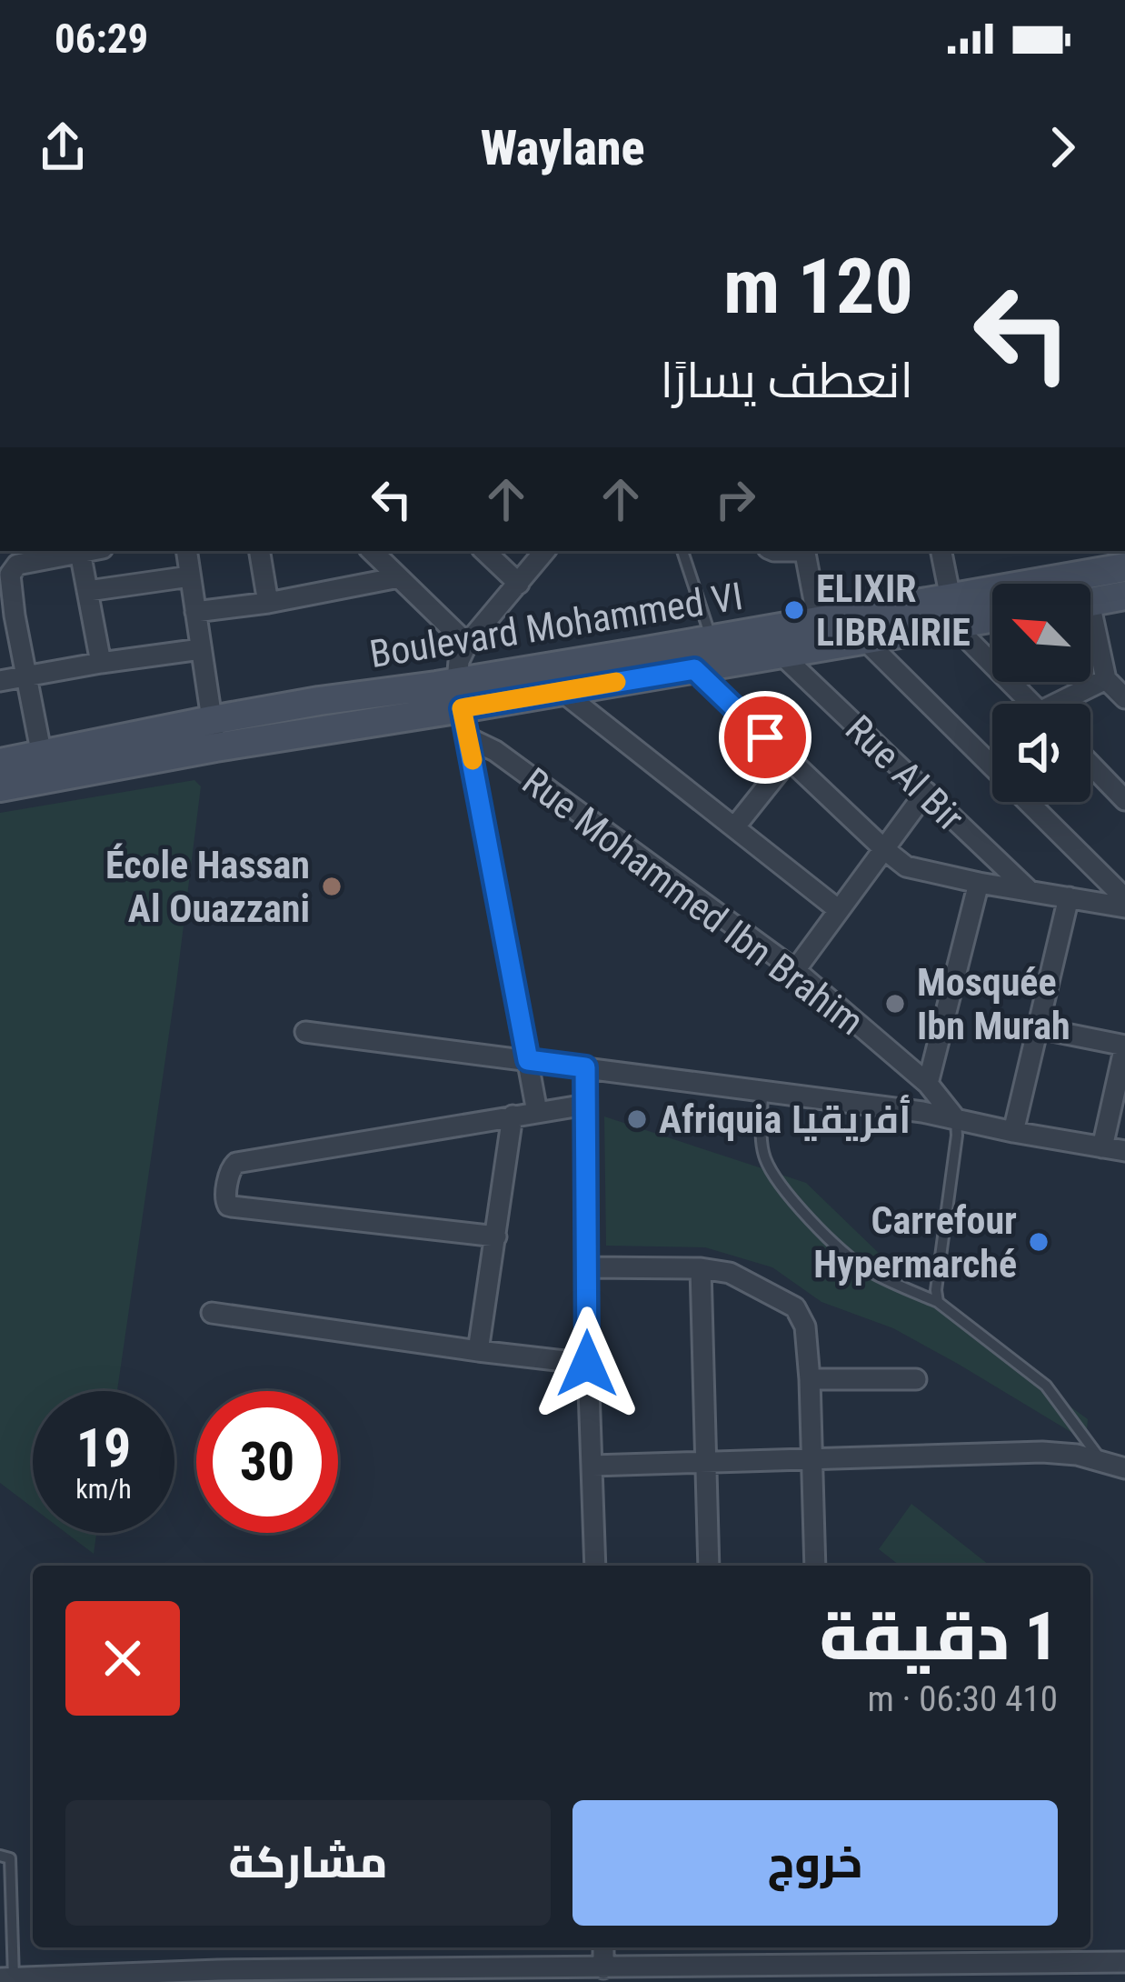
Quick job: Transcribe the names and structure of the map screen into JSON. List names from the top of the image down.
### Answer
{
  "streets": {
    "main road": ["Boulevard Mohammed VI"],
    "street": ["Rue Al Bir", "Rue Mohammed Ibn Brahim"]
  },
  "crossings": [
    ["Boulevard Mohammed VI", "Rue Al Bir"]
  ],
  "places": [
    "ELIXIR LIBRAIRIE",
    "École Hassan Al Ouazzani",
    "Mosquée Ibn Murah",
    "Afriquia أفريقيا",
    "Carrefour Hypermarché"
  ],
  "north": "top left",
  "page": {
    "status": "06:29",
    "header": "Waylane",
    "turn": ["120 m", "انعطف يسارًا"],
    "speed": "19 km/h",
    "limit": "30",
    "heading": ["1 دقيقة", "410 m · 06:30"],
    "buttons": ["خروج", "مشاركة"]
  }
}
